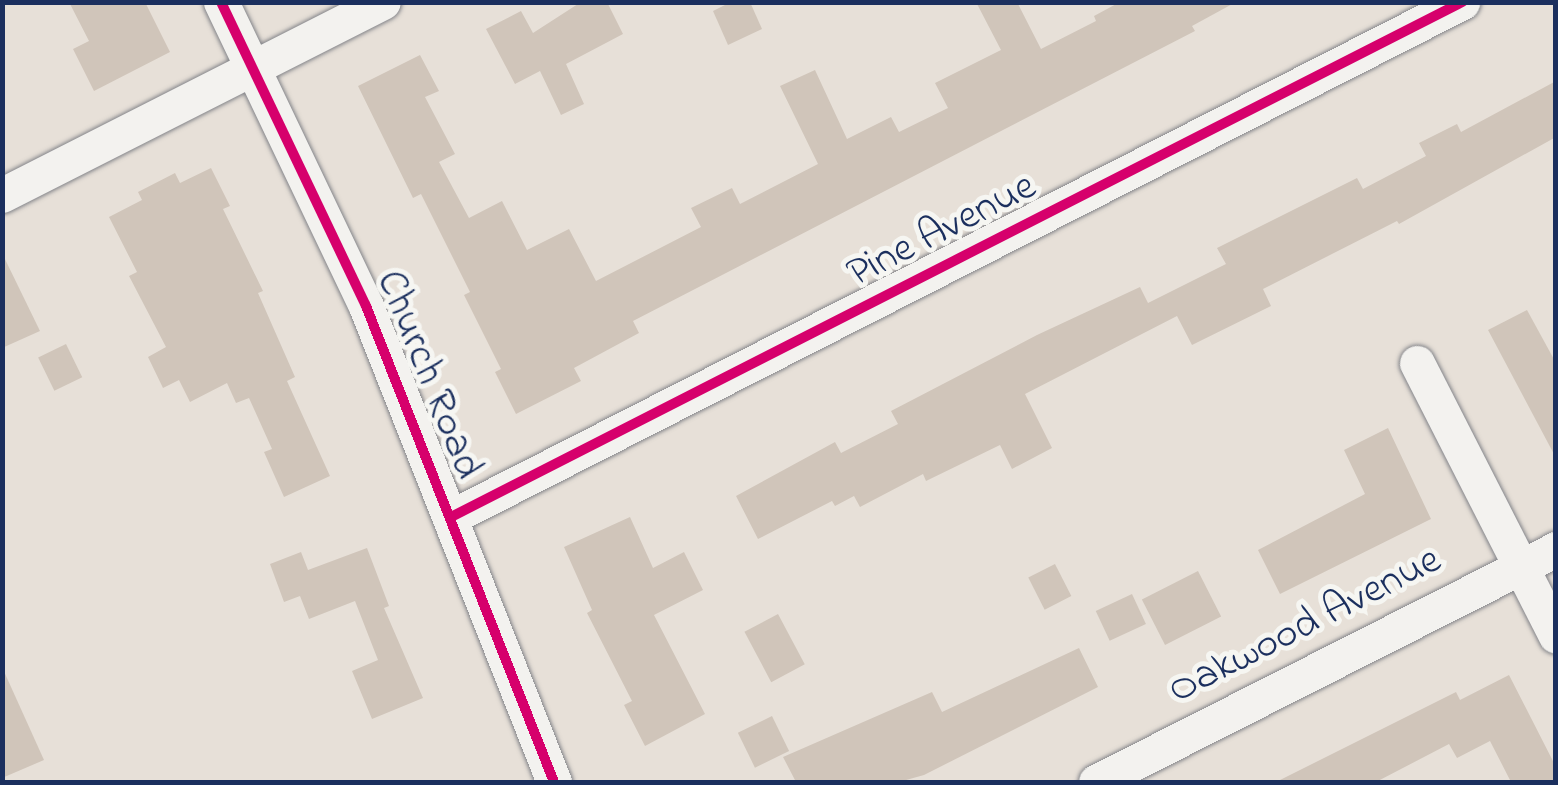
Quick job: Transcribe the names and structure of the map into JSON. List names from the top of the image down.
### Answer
{
  "streets": {
    "street": ["Pine Avenue", "Church Road", "Oakwood Avenue"]
  },
  "crossings": [
    ["Pine Avenue", "Church Road"]
  ]
}
